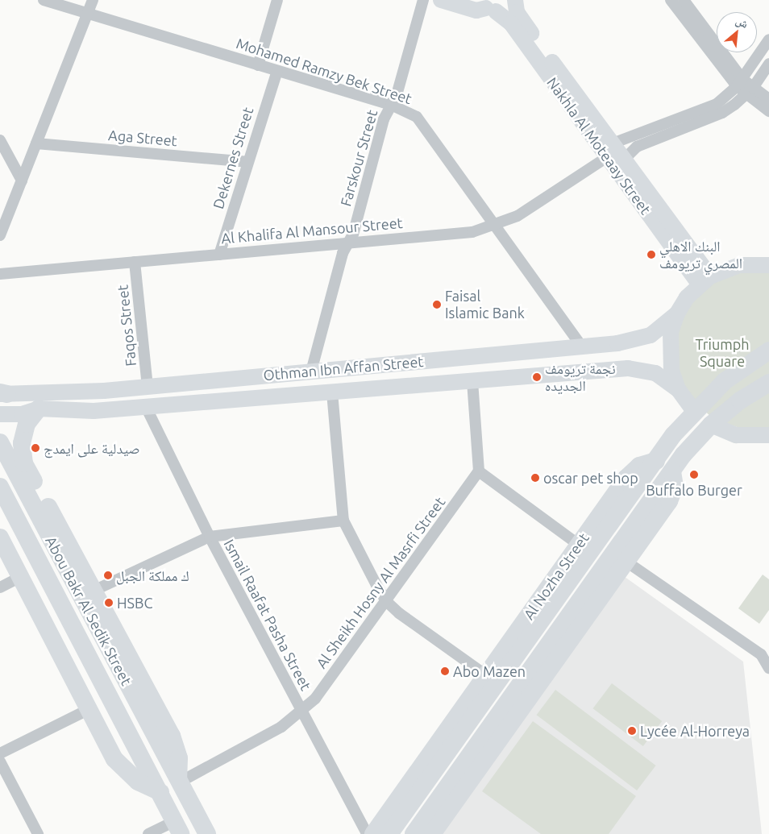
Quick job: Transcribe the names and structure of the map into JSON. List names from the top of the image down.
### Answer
{
  "streets": {
    "main road": [
      "Nakhla Al Moteaay Street",
      "Othman Ibn Affan Street",
      "Al Nozha Street",
      "Abou Bakr Al Sedik Street"
    ],
    "street": [
      "Mohamed Ramzy Bek Street",
      "Aga Street",
      "Dekernes Street",
      "Farskour Street",
      "Al Khalifa Al Mansour Street",
      "Faqos Street",
      "Al Sheikh Hosny Al Masrfi Street",
      "Ismail Raafat Pasha Street"
    ]
  },
  "crossings": [
    ["Mohamed Ramzy Bek Street", "Dekernes Street"],
    ["Mohamed Ramzy Bek Street", "Farskour Street"],
    ["Mohamed Ramzy Bek Street", "Al Khalifa Al Mansour Street"],
    ["Mohamed Ramzy Bek Street", "Othman Ibn Affan Street"],
    ["Aga Street", "Dekernes Street"],
    ["Nakhla Al Moteaay Street", "Al Khalifa Al Mansour Street"],
    ["Dekernes Street", "Al Khalifa Al Mansour Street"],
    ["Farskour Street", "Al Khalifa Al Mansour Street"],
    ["Farskour Street", "Othman Ibn Affan Street"],
    ["Al Khalifa Al Mansour Street", "Faqos Street"],
    ["Faqos Street", "Othman Ibn Affan Street"],
    ["Othman Ibn Affan Street", "Abou Bakr Al Sedik Street"],
    ["Othman Ibn Affan Street", "Ismail Raafat Pasha Street"],
    ["Al Sheikh Hosny Al Masrfi Street", "Abou Bakr Al Sedik Street"],
    ["Al Sheikh Hosny Al Masrfi Street", "Ismail Raafat Pasha Street"]
  ],
  "parks": ["Triumph Square"],
  "places": [
    "البنك الاهلي المصري تريومف",
    "Faisal Islamic Bank",
    "نجمة تريومف الجديده",
    "صيدلية على ايمدج",
    "Buffalo Burger",
    "oscar pet shop",
    "ك مملكة الجبل",
    "HSBC",
    "Abo Mazen",
    "Lycée Al-Horreya"
  ],
  "north": "top right"
}
